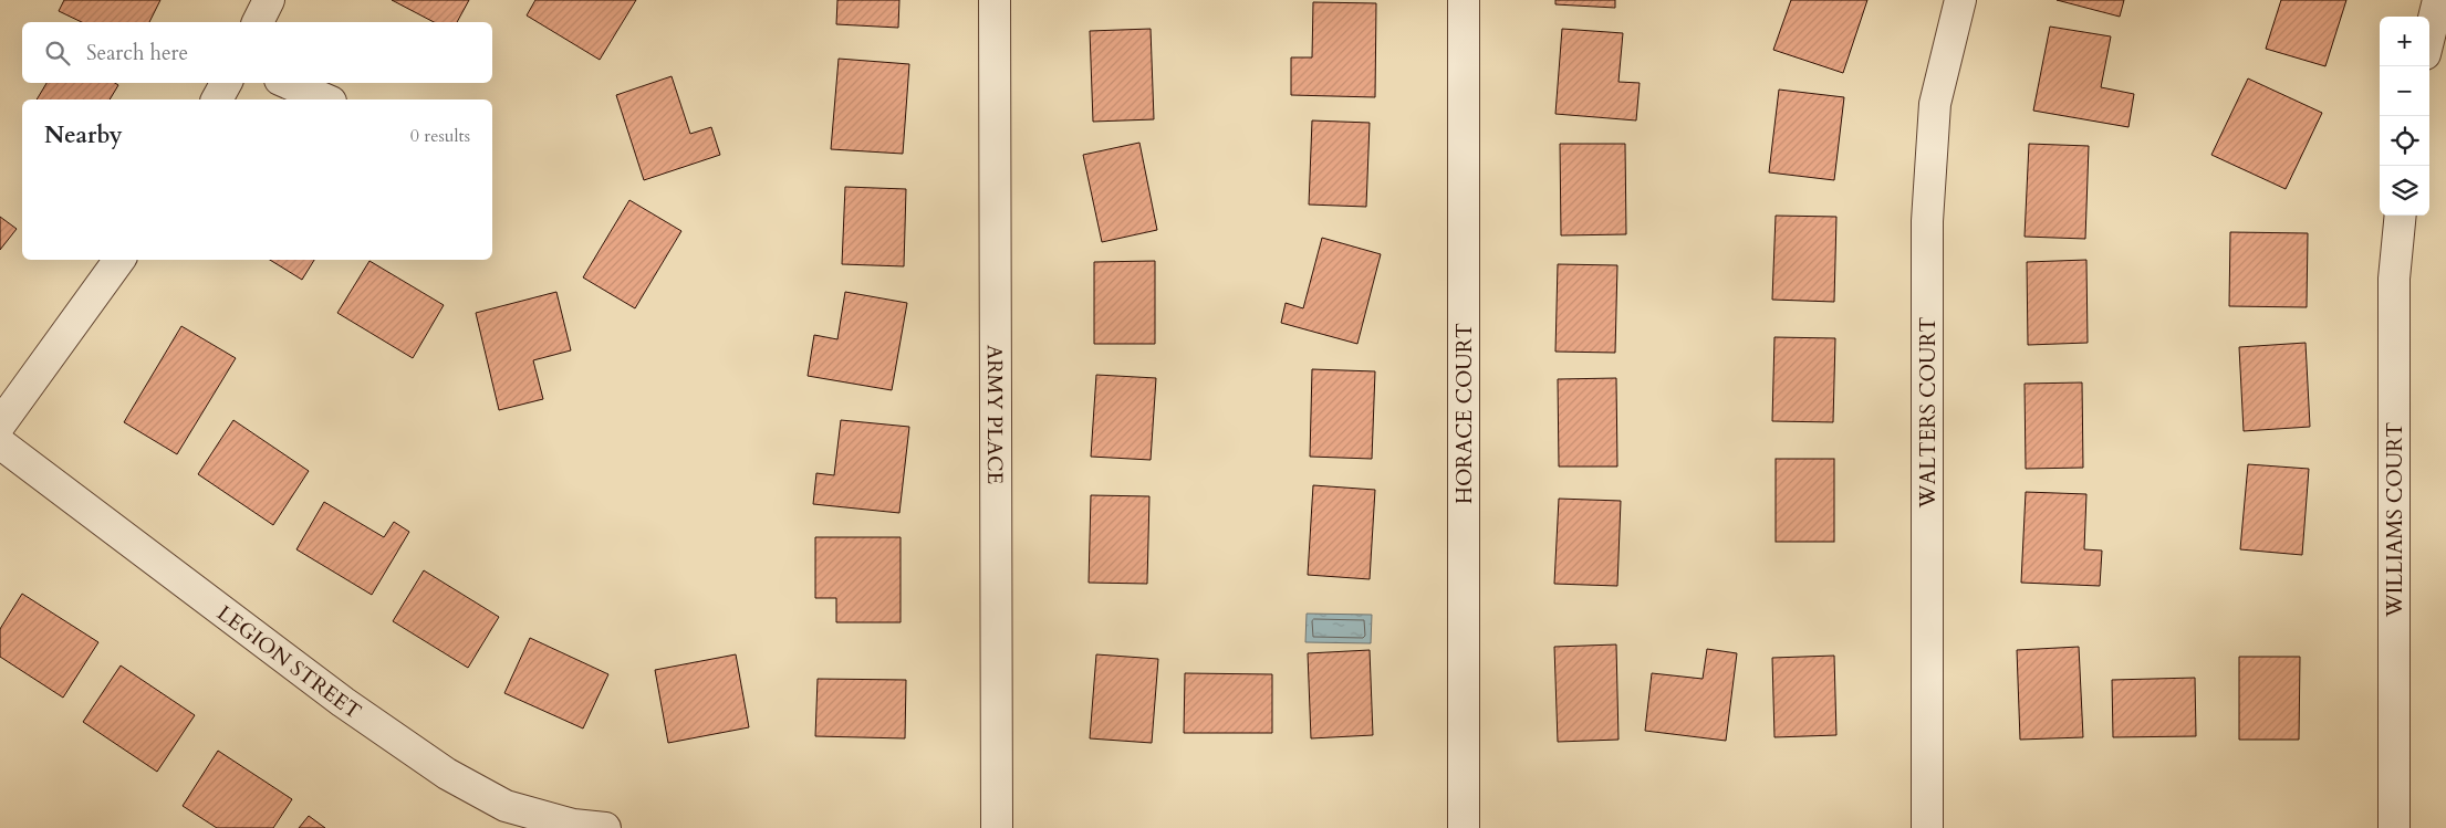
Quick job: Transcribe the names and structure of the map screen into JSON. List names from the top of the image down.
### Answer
{
  "streets": {
    "street": [
      "WALTERS COURT",
      "ARMY PLACE",
      "HORACE COURT",
      "WILLIAMS COURT",
      "LEGION STREET"
    ]
  },
  "page": {
    "map_buttons": ["+", "−"],
    "search": "Search here",
    "heading": ["Nearby", "0 results"]
  }
}
